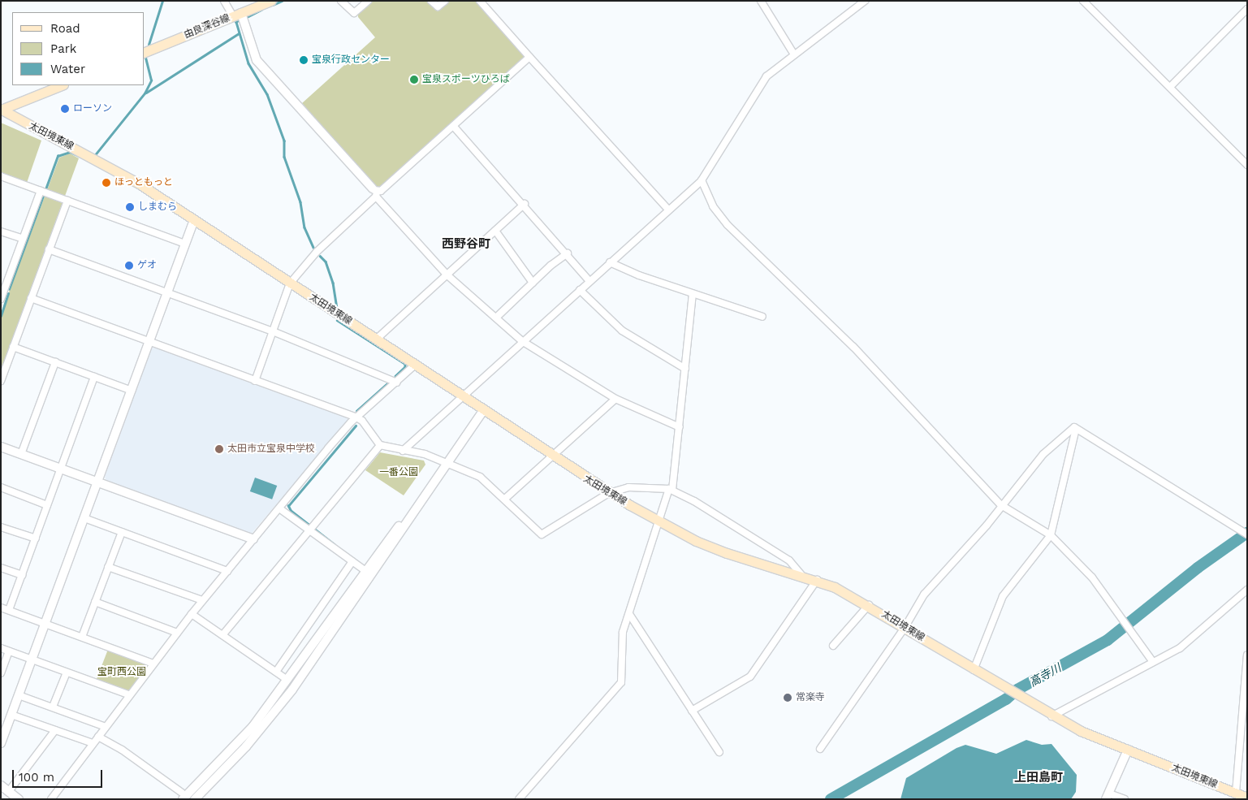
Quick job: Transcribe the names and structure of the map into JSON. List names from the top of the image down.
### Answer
{
  "streets": {
    "main road": ["由良深谷線", "太田境東線"]
  },
  "districts": ["西野谷町", "上田島町"],
  "water": ["高寺川"],
  "parks": ["一番公園", "宝町西公園"],
  "places": [
    "宝泉行政センター",
    "宝泉スポーツひろば",
    "ローソン",
    "ほっともっと",
    "しまむら",
    "ゲオ",
    "太田市立宝泉中学校",
    "常楽寺"
  ],
  "legend": ["Road", "Park", "Water"],
  "scale_bar": "100 m"
}
